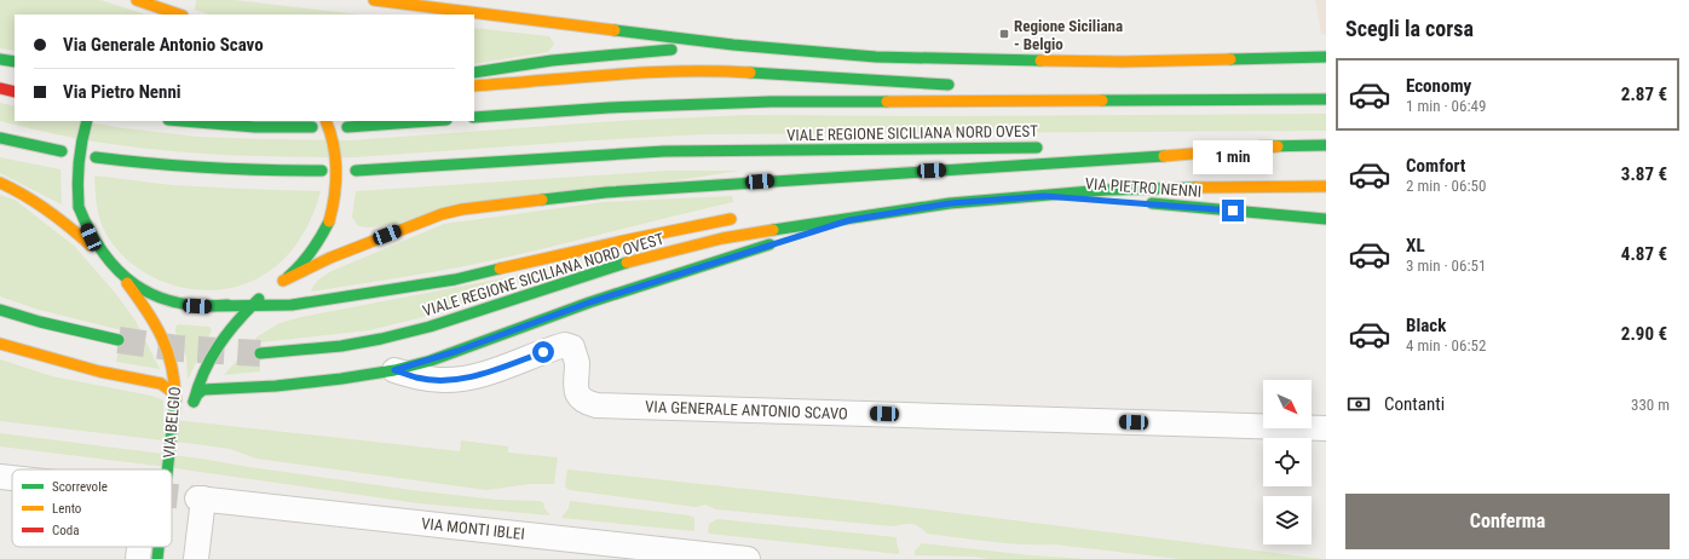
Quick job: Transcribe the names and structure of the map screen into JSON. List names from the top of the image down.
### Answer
{
  "streets": {
    "street": [
      "VIALE REGIONE SICILIANA NORD OVEST",
      "VIA PIETRO NENNI",
      "VIA GENERALE ANTONIO SCAVO",
      "VIA BELGIO",
      "VIA MONTI IBLEI"
    ]
  },
  "crossings": [
    ["VIALE REGIONE SICILIANA NORD OVEST", "VIA PIETRO NENNI"],
    ["VIA GENERALE ANTONIO SCAVO", "VIA BELGIO"]
  ],
  "places": {
    "transit": ["Regione Siciliana - Belgio"]
  },
  "legend": ["Scorrevole", "Lento", "Coda"],
  "north": "bottom right",
  "page": {
    "heading": "Scegli la corsa",
    "banner": ["Via Generale Antonio Scavo", "Via Pietro Nenni"],
    "list": [
      {
        "name": "Economy",
        "note": "1 min · 06:49",
        "value": "2.87 €"
      },
      {
        "name": "Comfort",
        "note": "2 min · 06:50",
        "value": "3.87 €"
      },
      {
        "name": "XL",
        "note": "3 min · 06:51",
        "value": "4.87 €"
      },
      {
        "name": "Black",
        "note": "4 min · 06:52",
        "value": "2.90 €"
      }
    ],
    "bubble": "1 min",
    "pay": ["Contanti", "330 m"],
    "buttons": "Conferma"
  }
}
